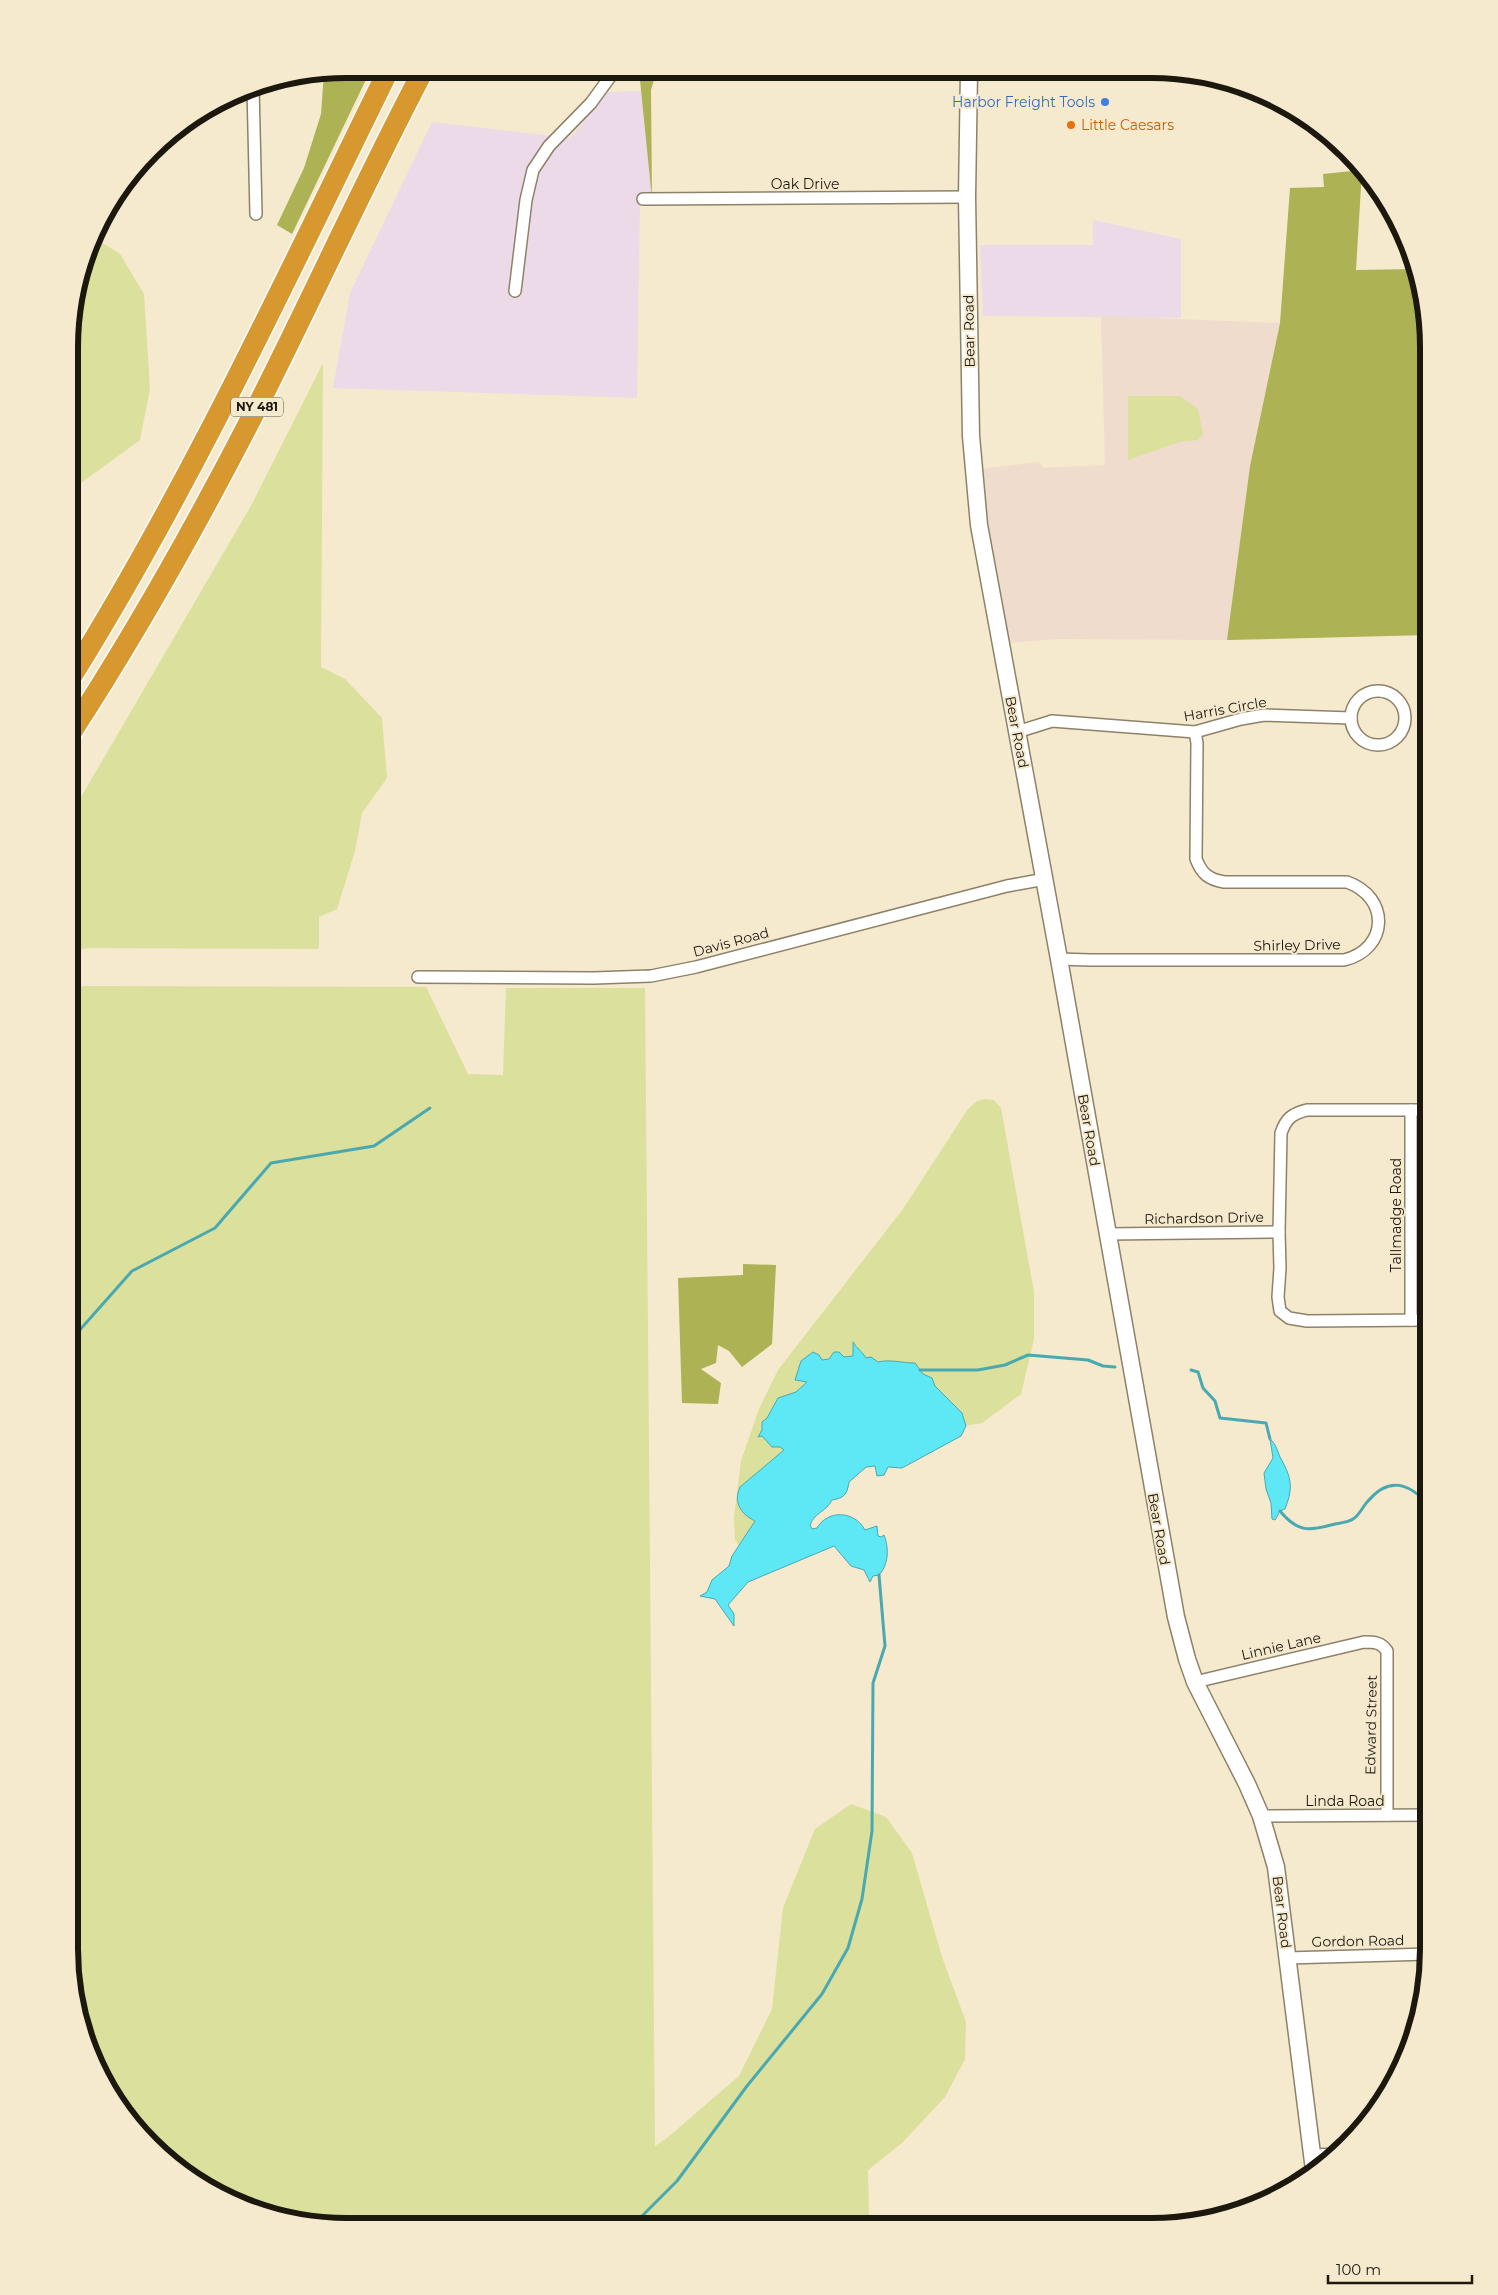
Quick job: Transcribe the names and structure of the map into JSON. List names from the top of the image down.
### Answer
{
  "streets": {
    "highway": ["NY 481"],
    "main road": ["Bear Road"],
    "street": [
      "Oak Drive",
      "Harris Circle",
      "Davis Road",
      "Shirley Drive",
      "Tallmadge Road",
      "Richardson Drive",
      "Linnie Lane",
      "Edward Street",
      "Linda Road",
      "Gordon Road"
    ]
  },
  "crossings": [
    ["Oak Drive", "Bear Road"],
    ["Bear Road", "Harris Circle"],
    ["Bear Road", "Davis Road"],
    ["Bear Road", "Shirley Drive"],
    ["Bear Road", "Richardson Drive"],
    ["Bear Road", "Linnie Lane"],
    ["Bear Road", "Linda Road"],
    ["Bear Road", "Gordon Road"],
    ["Harris Circle", "Shirley Drive"],
    ["Tallmadge Road", "Richardson Drive"],
    ["Linnie Lane", "Edward Street"],
    ["Edward Street", "Linda Road"]
  ],
  "places": ["Harbor Freight Tools", "Little Caesars"],
  "scale_bar": "100 m"
}
